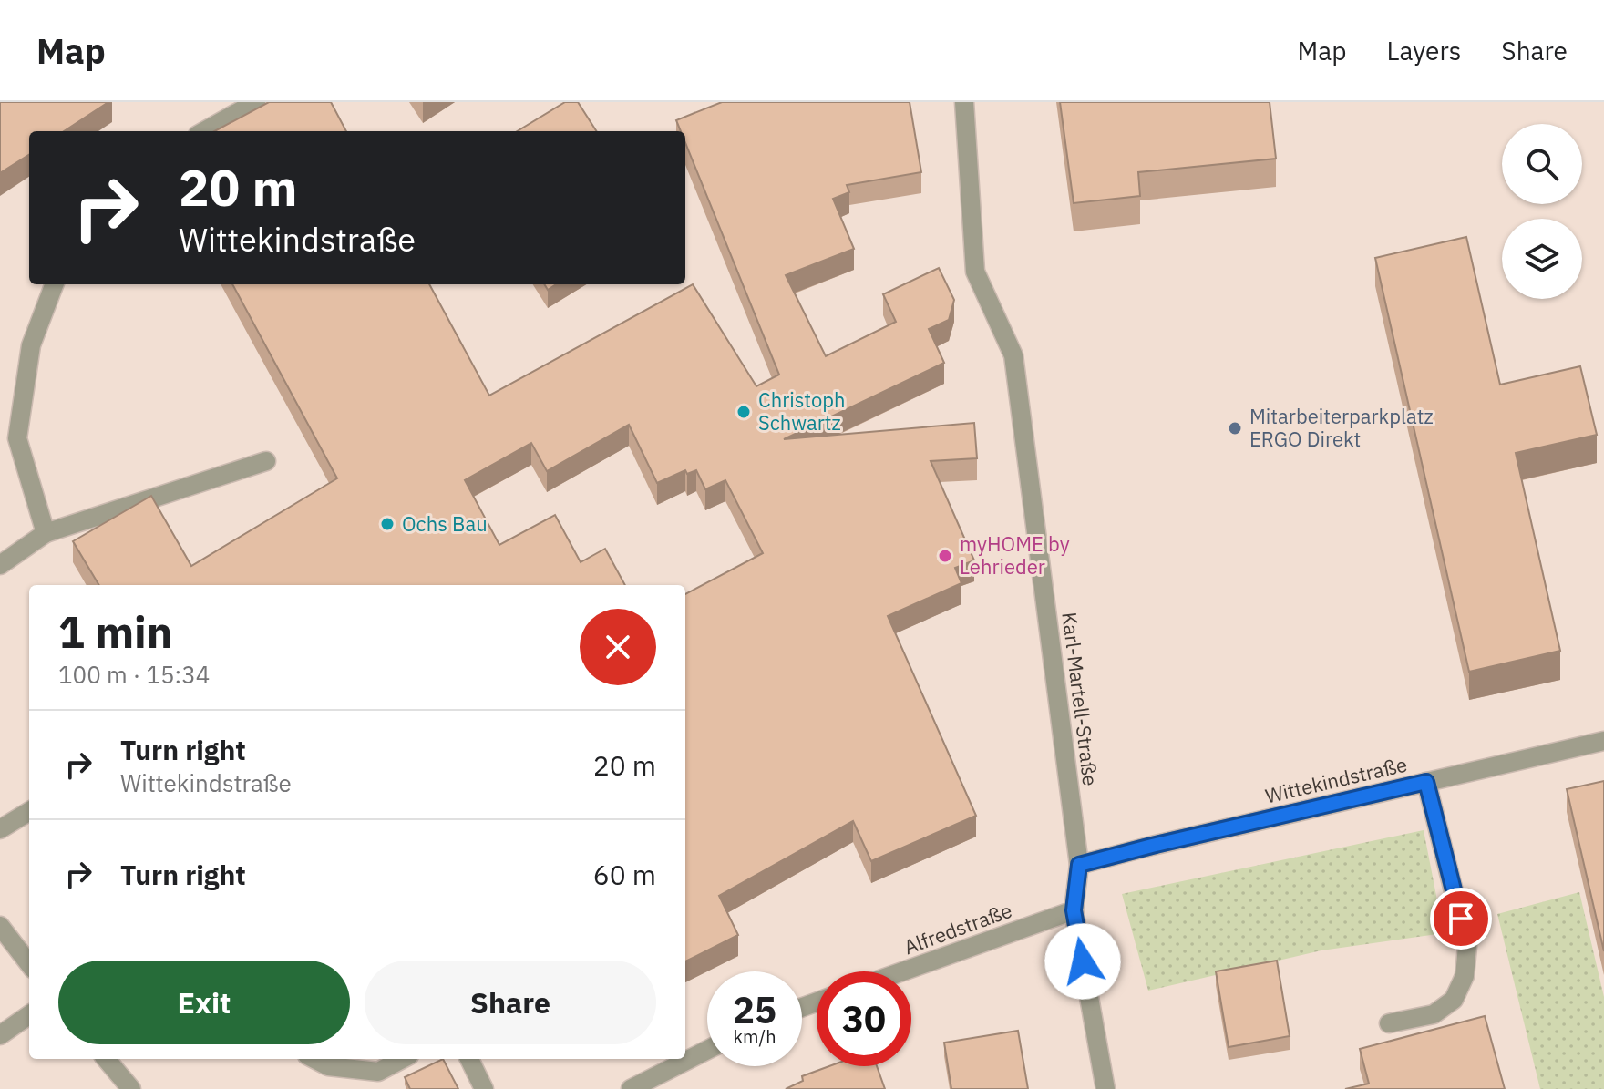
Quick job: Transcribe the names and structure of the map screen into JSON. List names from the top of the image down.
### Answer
{
  "streets": {
    "street": ["Karl-Martell-Straße", "Wittekindstraße", "Alfredstraße"]
  },
  "crossings": [
    ["Karl-Martell-Straße", "Wittekindstraße"],
    ["Karl-Martell-Straße", "Alfredstraße"]
  ],
  "places": [
    "Christoph Schwartz",
    "Mitarbeiterparkplatz ERGO Direkt",
    "Ochs Bau",
    "myHOME by Lehrieder"
  ],
  "page": {
    "header": "Map",
    "nav": ["Map", "Layers", "Share"],
    "turn": ["20 m", "Wittekindstraße"],
    "heading": ["1 min", "100 m · 15:34"],
    "list": [
      {
        "name": "Turn right",
        "note": "Wittekindstraße",
        "value": "20 m"
      },
      {
        "name": "Turn right",
        "value": "60 m"
      }
    ],
    "buttons": ["Exit", "Share"],
    "speed": "25 km/h",
    "limit": "30"
  }
}
